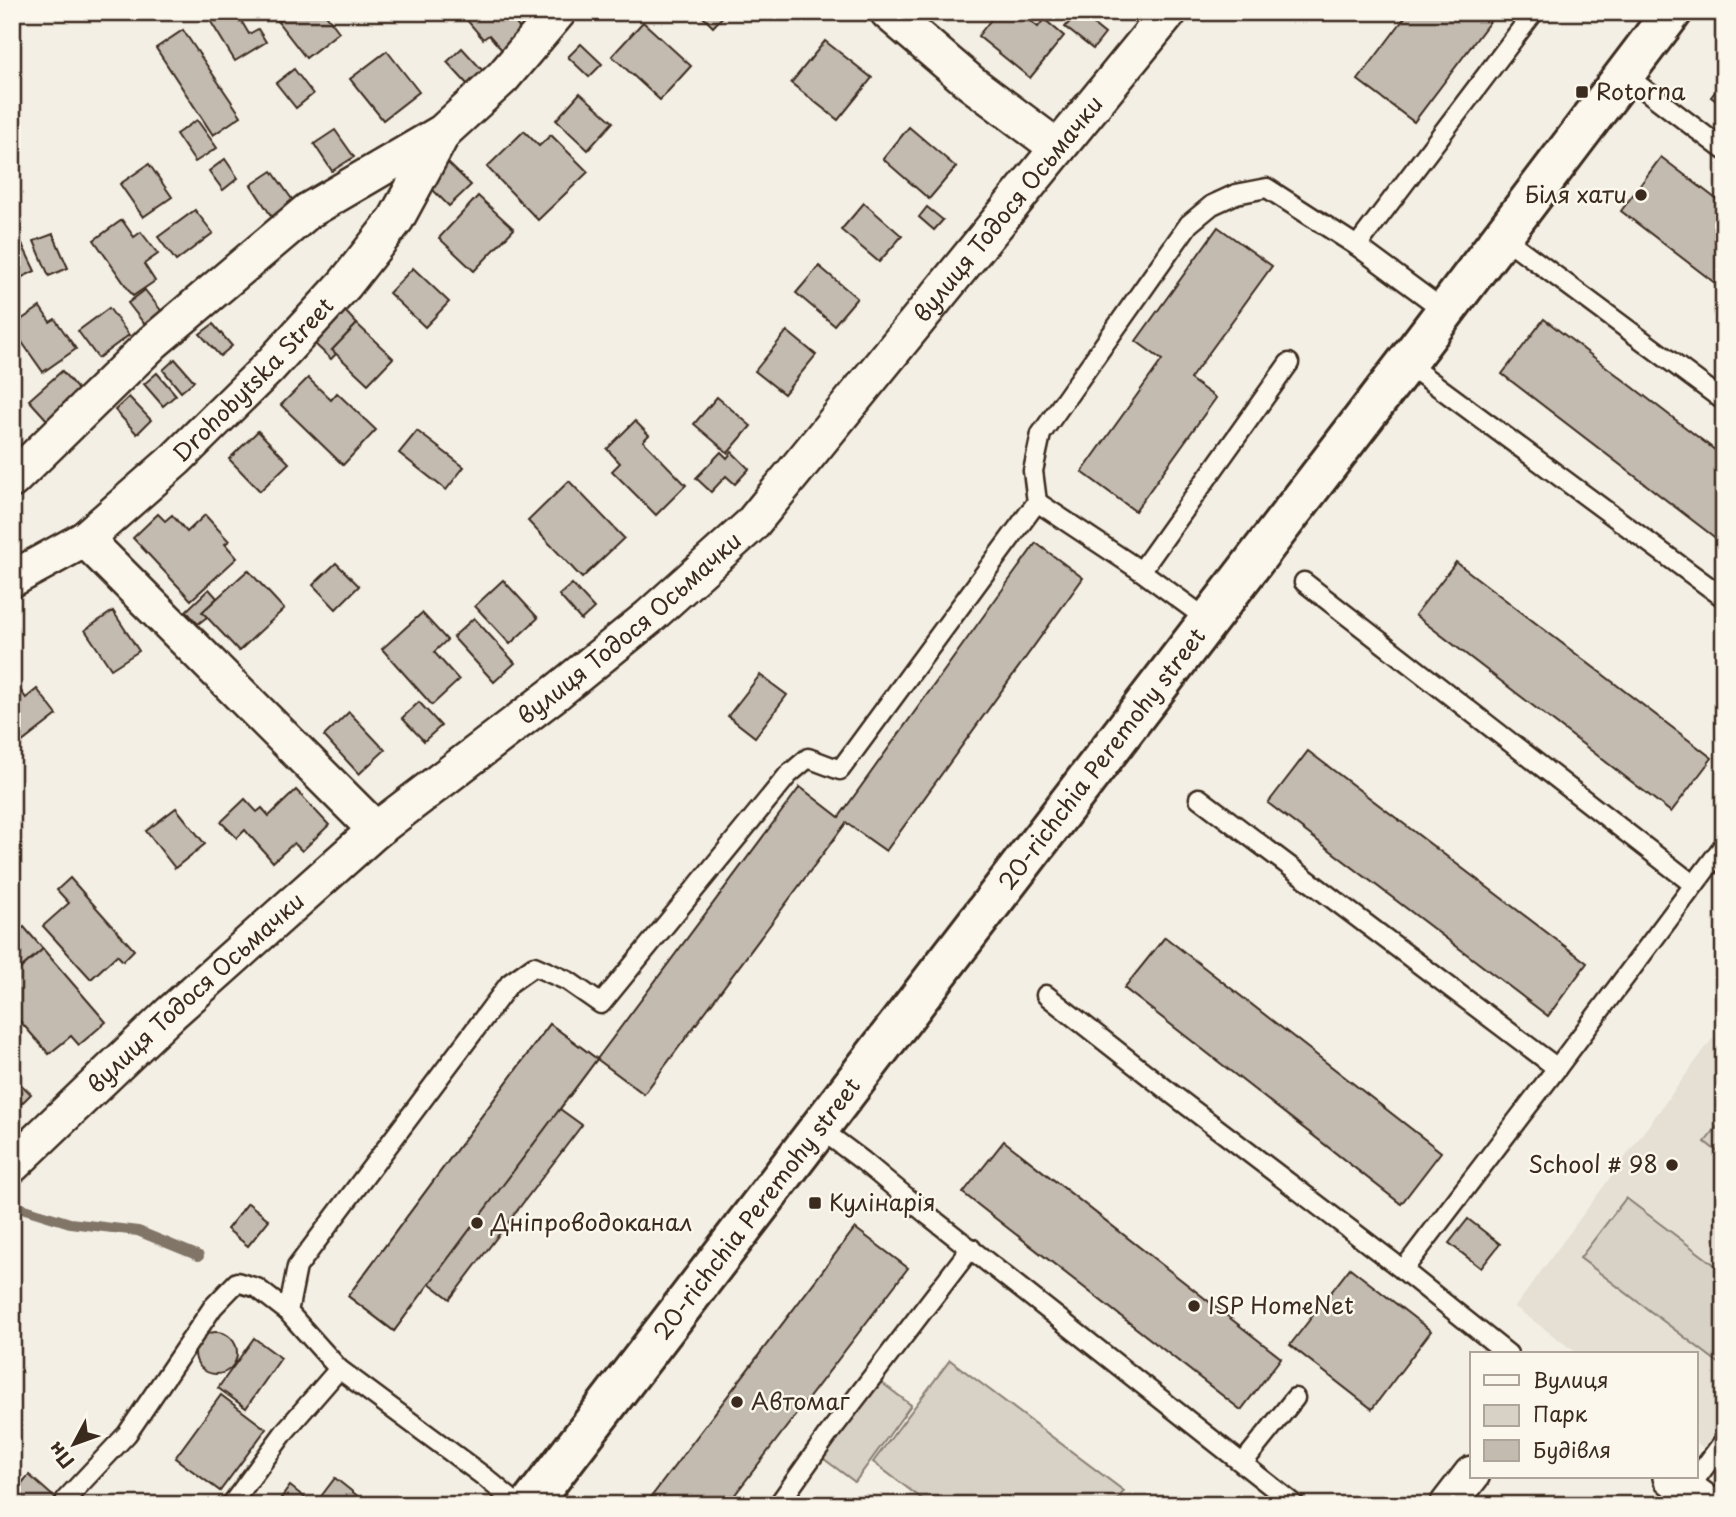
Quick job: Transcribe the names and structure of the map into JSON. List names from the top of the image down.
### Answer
{
  "streets": {
    "street": ["вулиця Тодося Осьмачки", "Drohobytska Street", "20-richchia Peremohy street"]
  },
  "places": {
    "transit": ["Rotorna", "Кулінарія"],
    "other": [
      "Біля хати",
      "School # 98",
      "Дніпроводоканал",
      "ISP HomeNet",
      "Автомаг"
    ]
  },
  "legend": ["Вулиця", "Парк", "Будівля"],
  "north": "bottom left"
}
